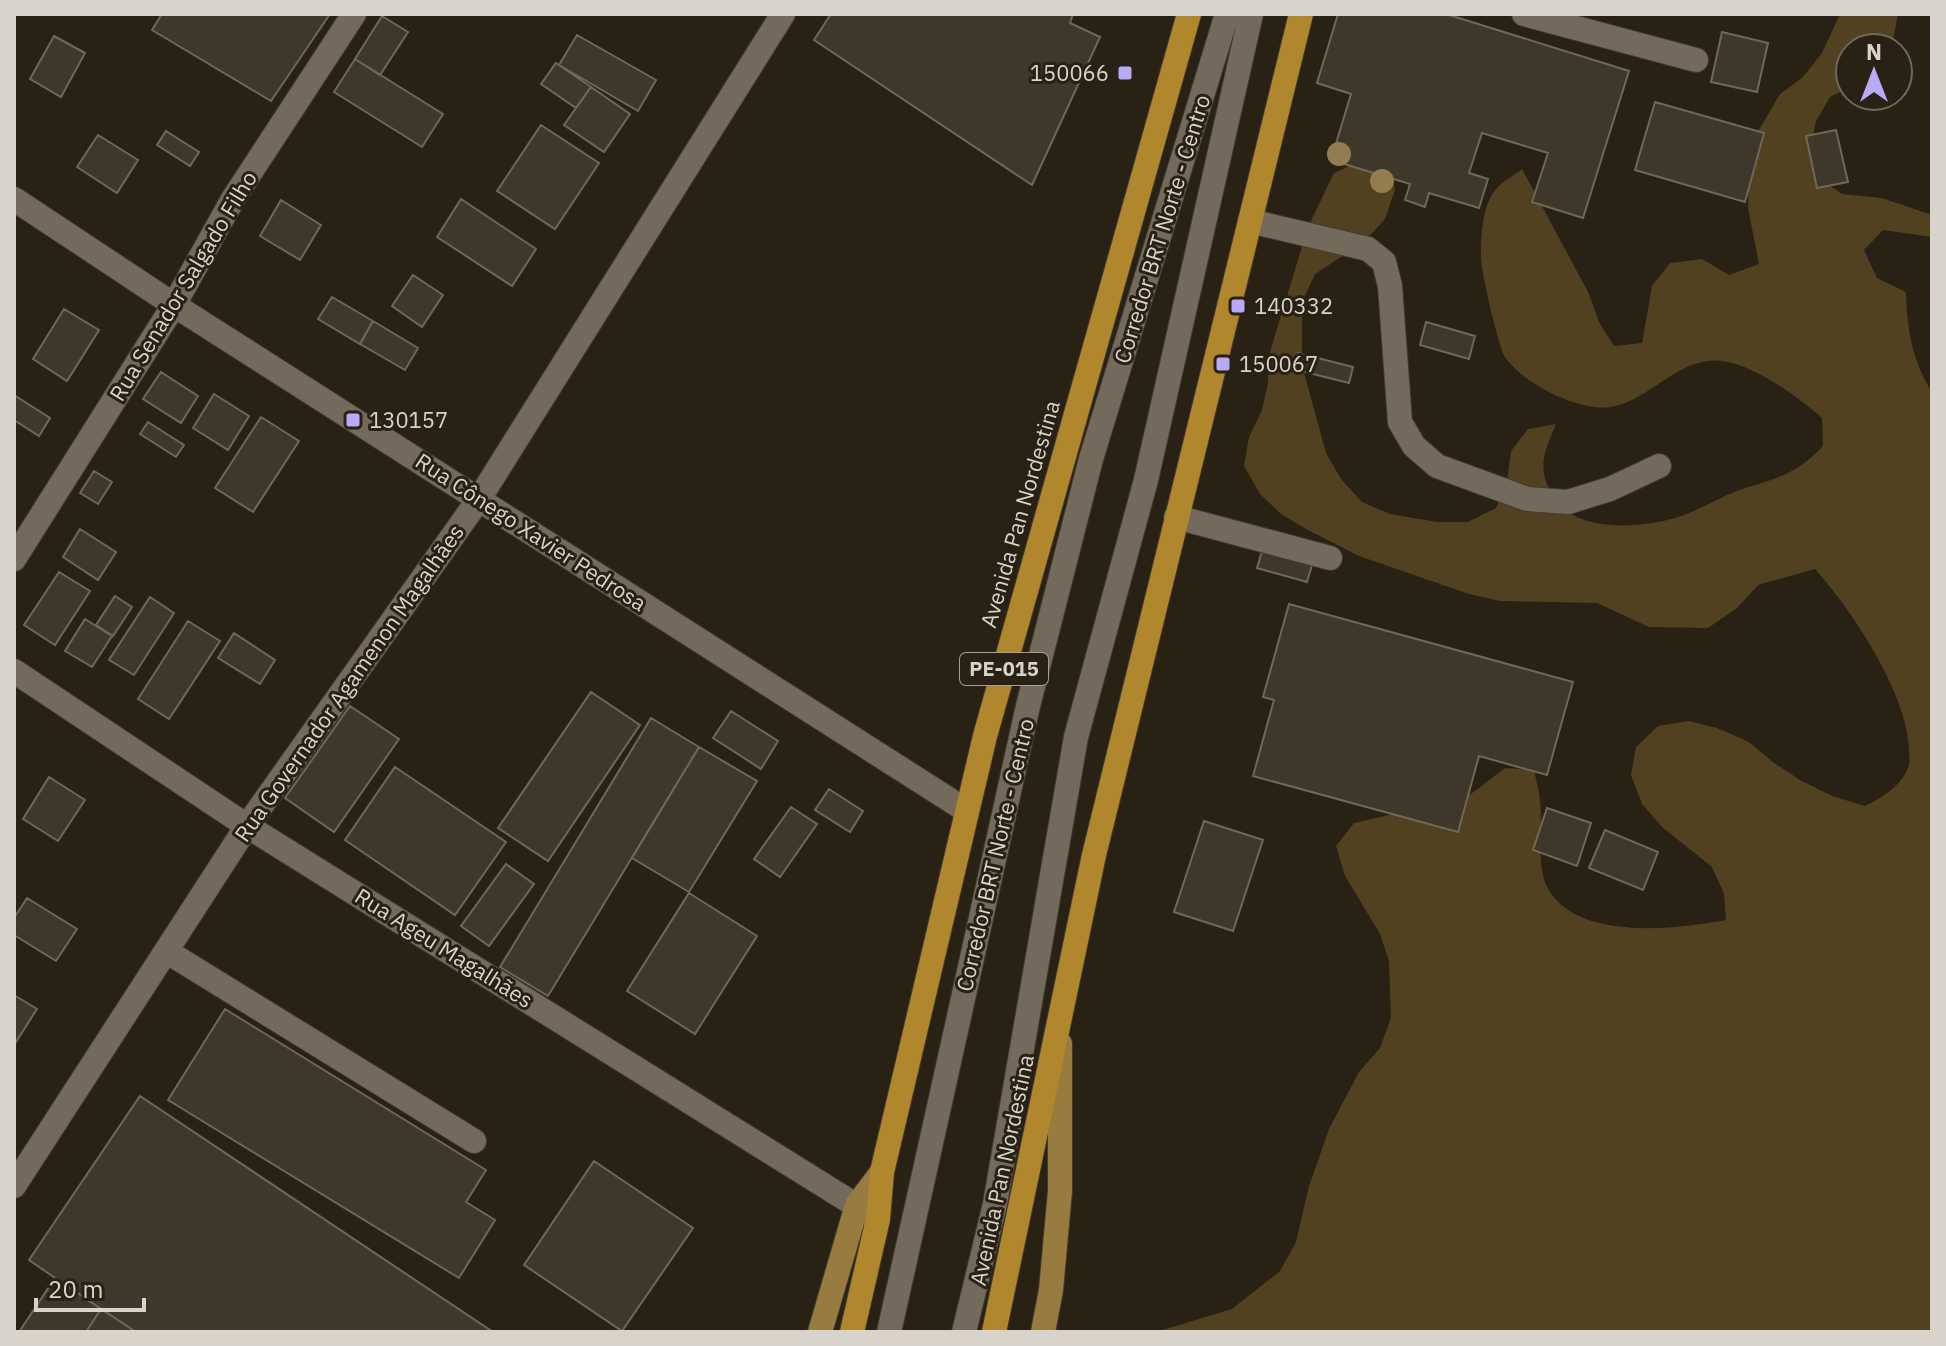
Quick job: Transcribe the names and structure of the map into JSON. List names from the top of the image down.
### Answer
{
  "streets": {
    "highway": ["Avenida Pan Nordestina", "PE-015"],
    "street": [
      "Corredor BRT Norte - Centro",
      "Rua Senador Salgado Filho",
      "Rua Cônego Xavier Pedrosa",
      "Rua Governador Agamenon Magalhães",
      "Rua Ageu Magalhães"
    ]
  },
  "crossings": [
    ["Rua Senador Salgado Filho", "Rua Cônego Xavier Pedrosa"],
    ["Avenida Pan Nordestina", "Rua Cônego Xavier Pedrosa"],
    ["Avenida Pan Nordestina", "Rua Ageu Magalhães"],
    ["Rua Cônego Xavier Pedrosa", "Rua Governador Agamenon Magalhães"],
    ["Rua Governador Agamenon Magalhães", "Rua Ageu Magalhães"]
  ],
  "places": {
    "transit": [
      "150066",
      "140332",
      "150067",
      "130157"
    ]
  },
  "scale_bar": "20 m",
  "north": "top"
}
